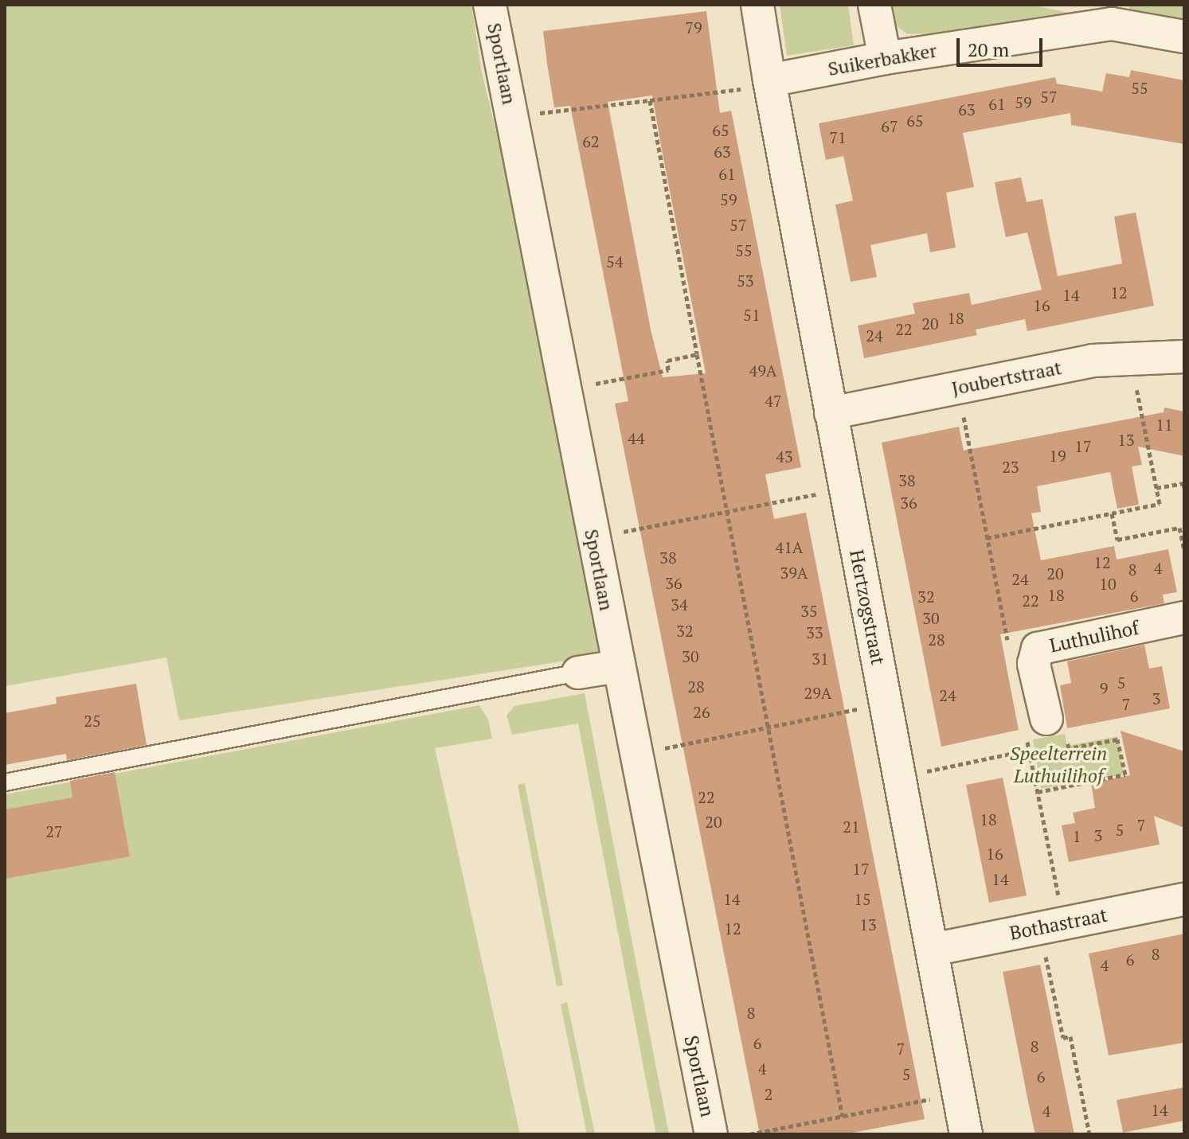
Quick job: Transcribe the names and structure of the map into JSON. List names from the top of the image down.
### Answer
{
  "streets": {
    "street": [
      "Suikerbakker",
      "Sportlaan",
      "Joubertstraat",
      "Hertzogstraat",
      "Luthulihof",
      "Bothastraat"
    ]
  },
  "crossings": [
    ["Suikerbakker", "Hertzogstraat"],
    ["Joubertstraat", "Hertzogstraat"],
    ["Hertzogstraat", "Bothastraat"]
  ],
  "parks": ["Speelterrein Luthuilihof"],
  "house_numbers": [
    "79",
    "55",
    "57",
    "59",
    "61",
    "63",
    "65",
    "67",
    "65",
    "71",
    "62",
    "63",
    "61",
    "59",
    "57",
    "55",
    "54",
    "53",
    "12",
    "14",
    "16",
    "51",
    "18",
    "20",
    "22",
    "24",
    "49A",
    "47",
    "11",
    "44",
    "13",
    "17",
    "19",
    "43",
    "23",
    "38",
    "36",
    "41A",
    "38",
    "12",
    "4",
    "8",
    "39A",
    "20",
    "24",
    "36",
    "10",
    "18",
    "6",
    "32",
    "22",
    "34",
    "35",
    "30",
    "32",
    "33",
    "28",
    "30",
    "31",
    "5",
    "28",
    "9",
    "29A",
    "24",
    "3",
    "7",
    "26",
    "25",
    "22",
    "18",
    "20",
    "7",
    "21",
    "5",
    "27",
    "3",
    "1",
    "16",
    "17",
    "14",
    "14",
    "15",
    "13",
    "12",
    "8",
    "6",
    "4",
    "8",
    "6",
    "8",
    "7",
    "4",
    "5",
    "6",
    "2",
    "14",
    "4"
  ],
  "scale_bar": "20 m"
}
